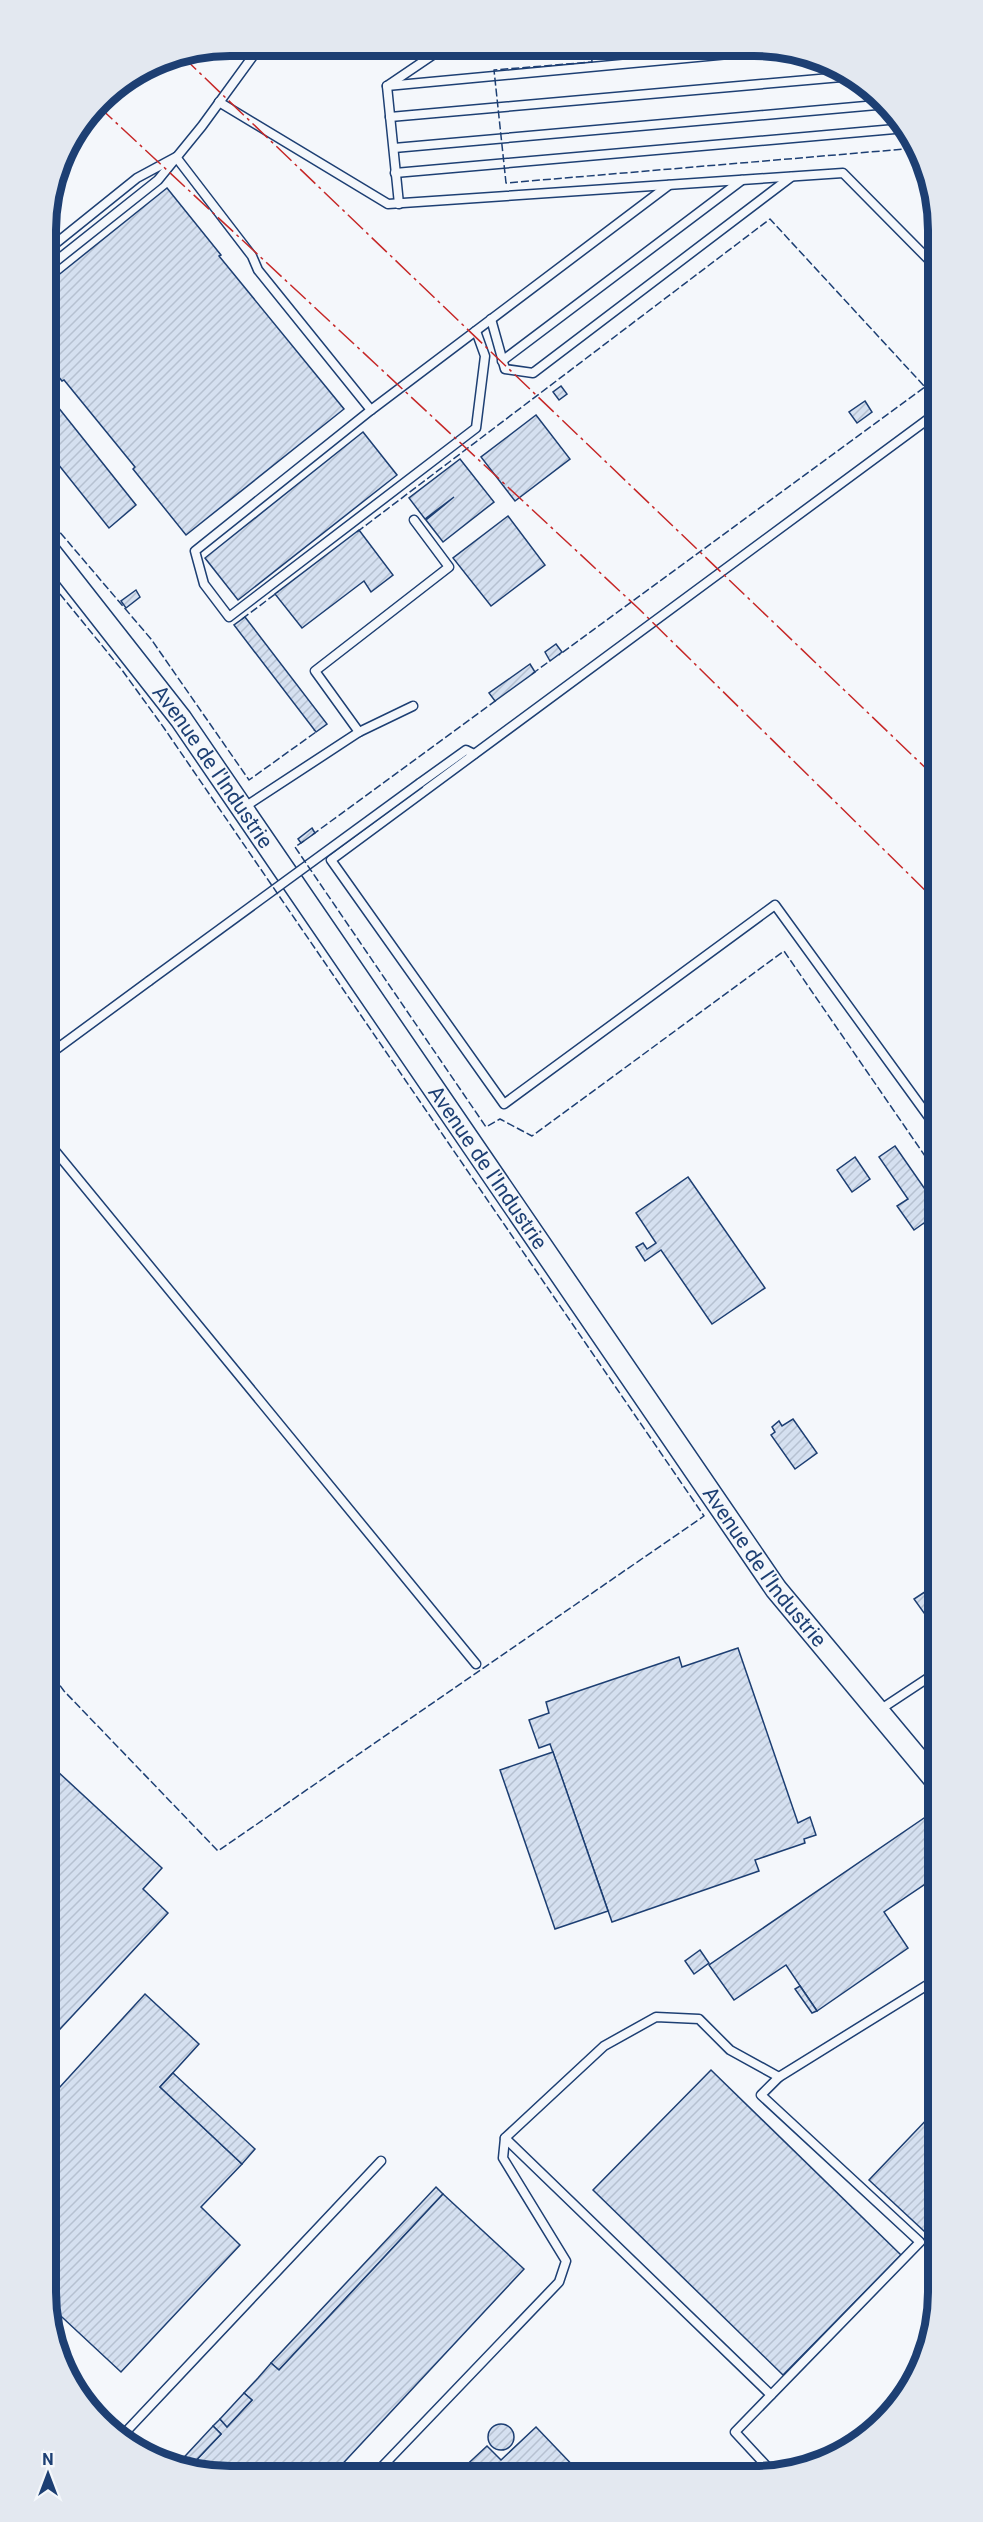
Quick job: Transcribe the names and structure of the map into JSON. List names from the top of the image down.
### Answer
{
  "streets": {
    "street": ["Avenue de l'Industrie"]
  },
  "north": "top"
}
